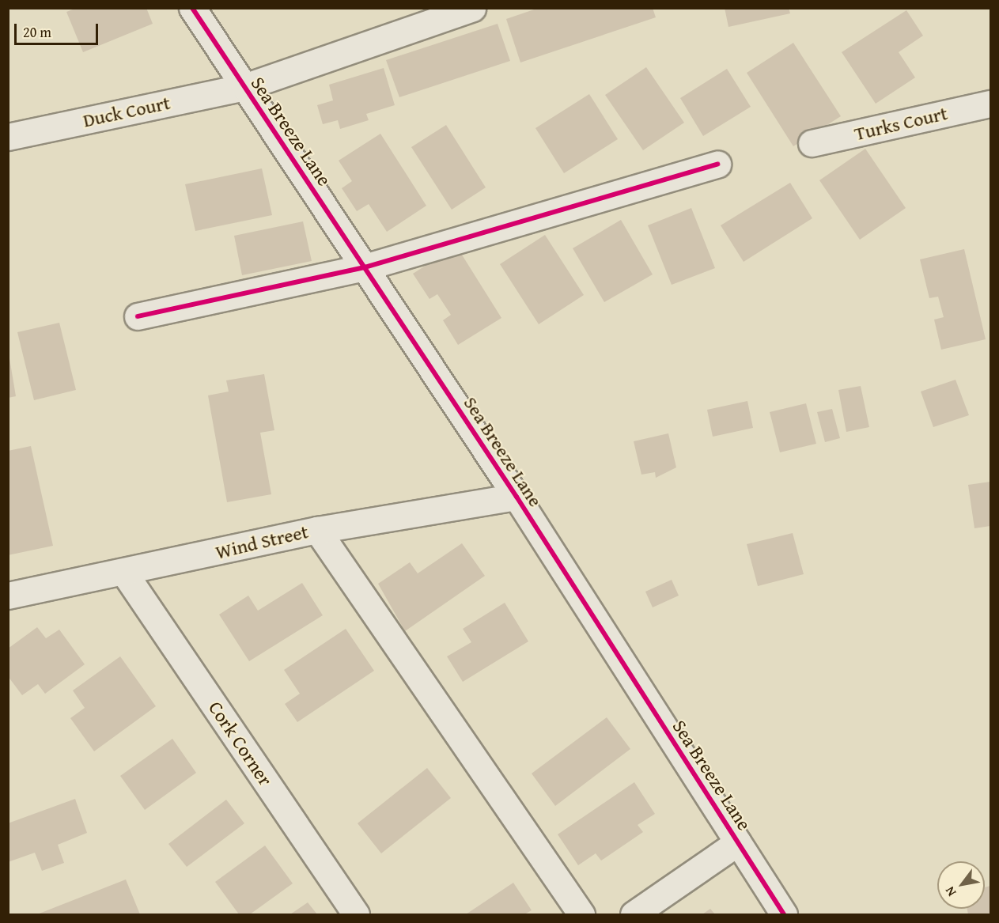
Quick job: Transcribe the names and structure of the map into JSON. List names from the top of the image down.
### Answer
{
  "streets": {
    "street": [
      "Duck Court",
      "Turks Court",
      "Sea Breeze Lane",
      "Wind Street",
      "Cork Corner"
    ]
  },
  "crossings": [
    ["Duck Court", "Sea Breeze Lane"],
    ["Sea Breeze Lane", "Wind Street"],
    ["Wind Street", "Cork Corner"]
  ],
  "scale_bar": "20 m",
  "north": "bottom left"
}
